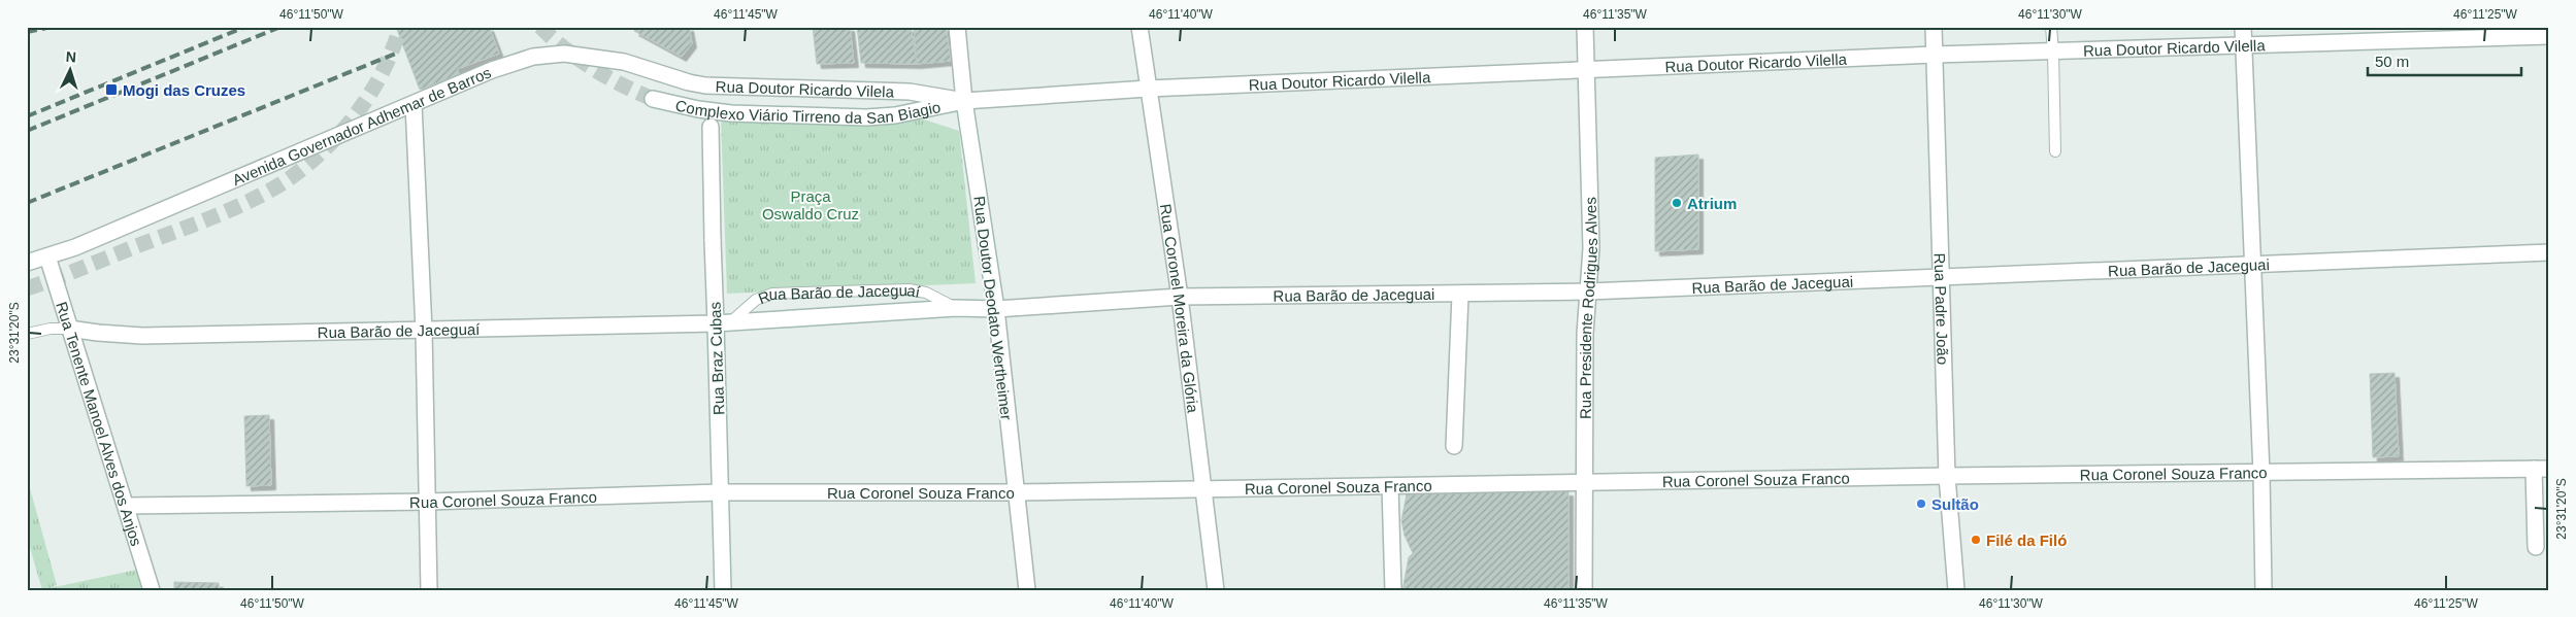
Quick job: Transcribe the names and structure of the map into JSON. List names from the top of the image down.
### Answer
{
  "streets": {
    "street": [
      "Rua Doutor Ricardo Vilella",
      "Rua Doutor Ricardo Vilela",
      "Complexo Viário Tirreno da San Biagio",
      "Avenida Governador Adhemar de Barros",
      "Rua Barão de Jaceguai",
      "Rua Barão de Jaceguaí",
      "Rua Doutor Deodato Wertheimer",
      "Rua Coronel Moreira da Glória",
      "Rua Presidente Rodrigues Alves",
      "Rua Padre João",
      "Rua Braz Cubas",
      "Rua Tenente Manoel Alves dos Anjos",
      "Rua Coronel Souza Franco"
    ]
  },
  "crossings": [
    ["Rua Doutor Ricardo Vilella", "Rua Doutor Ricardo Vilela"],
    ["Rua Doutor Ricardo Vilella", "Complexo Viário Tirreno da San Biagio"],
    ["Rua Doutor Ricardo Vilella", "Rua Doutor Deodato Wertheimer"],
    ["Rua Doutor Ricardo Vilella", "Rua Coronel Moreira da Glória"],
    ["Rua Doutor Ricardo Vilella", "Rua Presidente Rodrigues Alves"],
    ["Rua Doutor Ricardo Vilella", "Rua Padre João"],
    ["Rua Doutor Ricardo Vilela", "Complexo Viário Tirreno da San Biagio"],
    ["Rua Doutor Ricardo Vilela", "Avenida Governador Adhemar de Barros"],
    ["Rua Doutor Ricardo Vilela", "Rua Doutor Deodato Wertheimer"],
    ["Complexo Viário Tirreno da San Biagio", "Rua Doutor Deodato Wertheimer"],
    ["Avenida Governador Adhemar de Barros", "Rua Tenente Manoel Alves dos Anjos"],
    ["Rua Barão de Jaceguai", "Rua Barão de Jaceguaí"],
    ["Rua Barão de Jaceguai", "Rua Doutor Deodato Wertheimer"],
    ["Rua Barão de Jaceguai", "Rua Coronel Moreira da Glória"],
    ["Rua Barão de Jaceguai", "Rua Presidente Rodrigues Alves"],
    ["Rua Barão de Jaceguai", "Rua Padre João"],
    ["Rua Barão de Jaceguaí", "Rua Doutor Deodato Wertheimer"],
    ["Rua Barão de Jaceguaí", "Rua Braz Cubas"],
    ["Rua Barão de Jaceguaí", "Rua Tenente Manoel Alves dos Anjos"],
    ["Rua Doutor Deodato Wertheimer", "Rua Coronel Souza Franco"],
    ["Rua Coronel Moreira da Glória", "Rua Coronel Souza Franco"],
    ["Rua Presidente Rodrigues Alves", "Rua Coronel Souza Franco"],
    ["Rua Padre João", "Rua Coronel Souza Franco"],
    ["Rua Braz Cubas", "Rua Coronel Souza Franco"],
    ["Rua Tenente Manoel Alves dos Anjos", "Rua Coronel Souza Franco"]
  ],
  "parks": ["Praça Oswaldo Cruz"],
  "places": {
    "transit": ["Mogi das Cruzes"],
    "other": ["Atrium", "Sultão", "Filé da Filó"]
  },
  "scale_bar": "50 m",
  "north": "top",
  "coordinates": [
    "46°11'50\"W",
    "46°11'45\"W",
    "46°11'40\"W",
    "46°11'35\"W",
    "46°11'30\"W",
    "46°11'25\"W",
    "23°31'20\"S"
  ]
}
